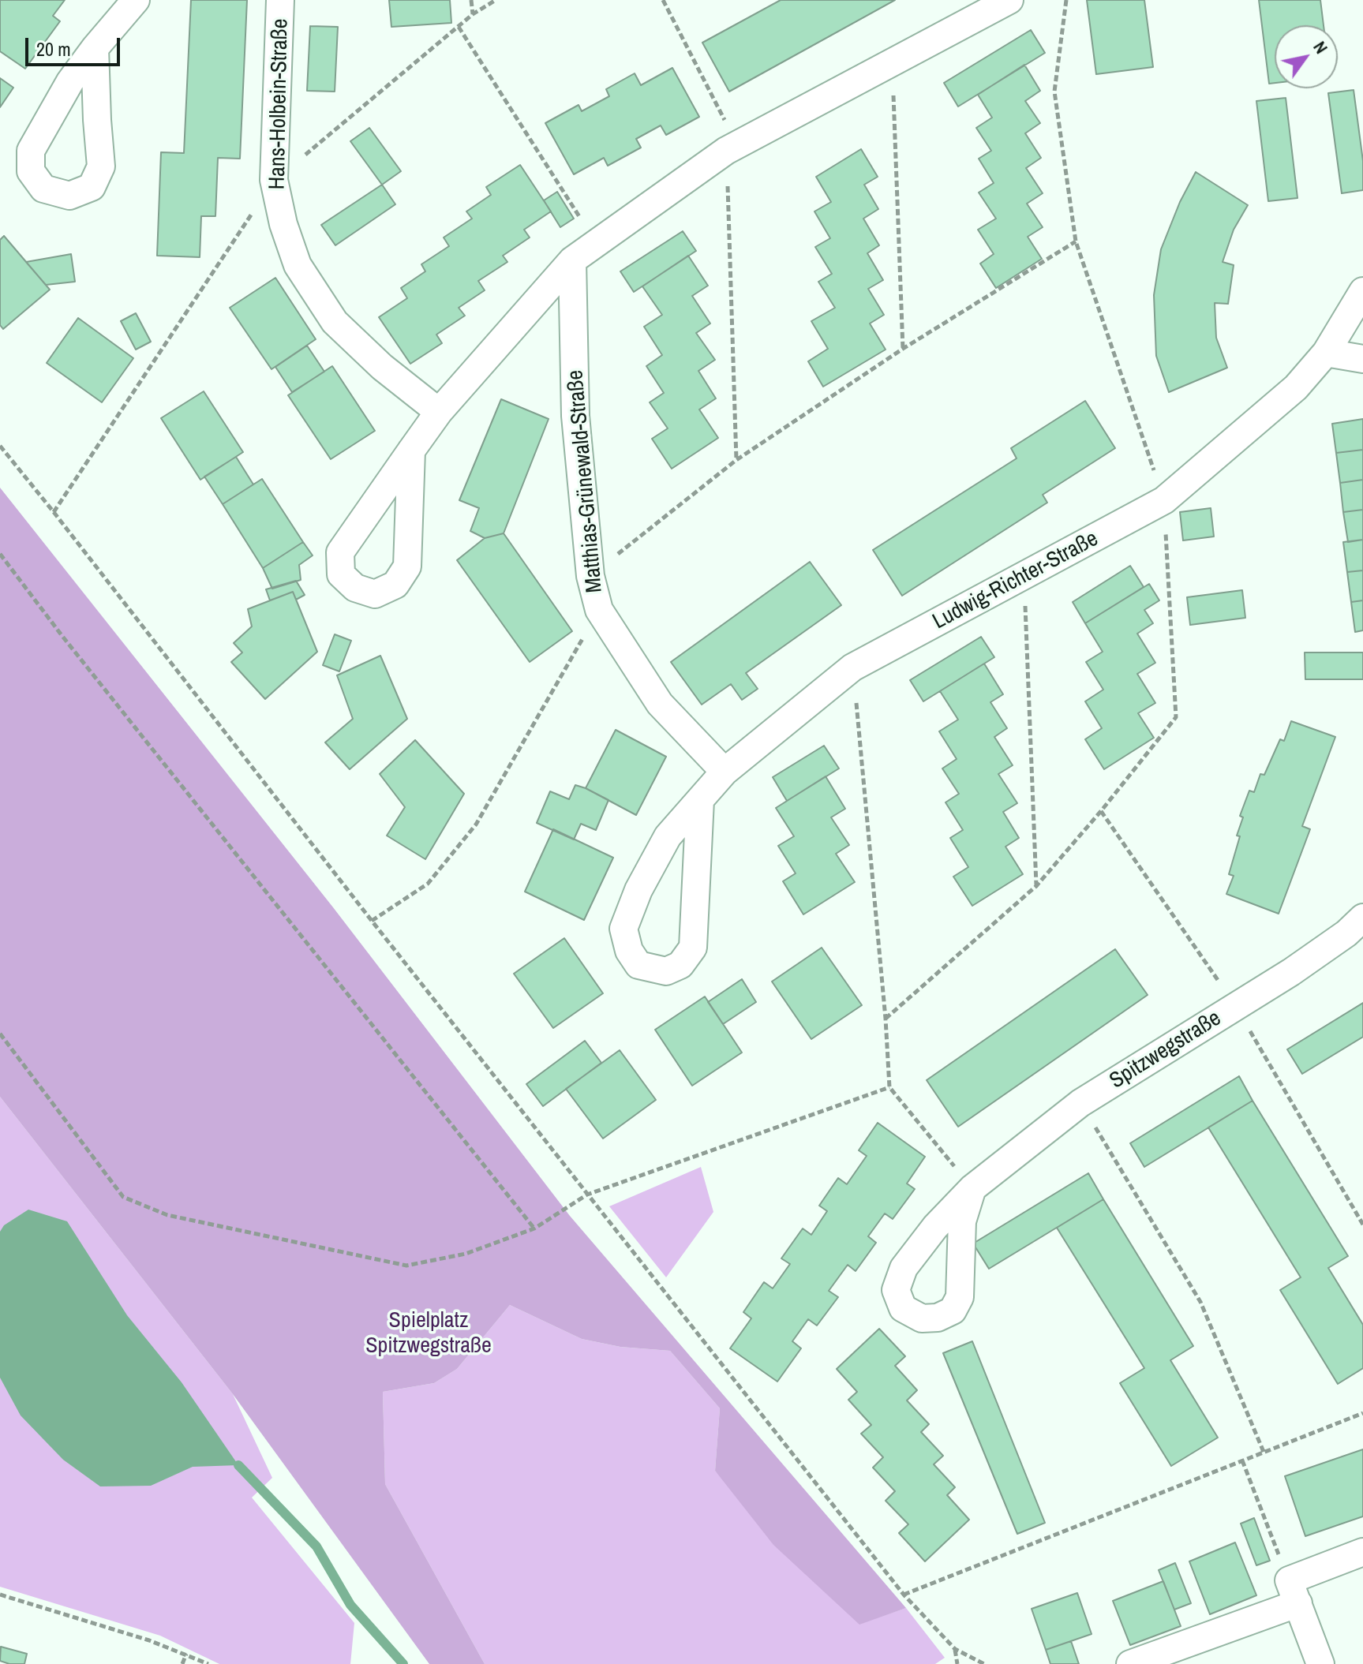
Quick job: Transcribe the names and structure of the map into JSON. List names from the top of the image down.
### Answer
{
  "streets": {
    "street": [
      "Hans-Holbein-Straße",
      "Matthias-Grünewald-Straße",
      "Ludwig-Richter-Straße",
      "Spitzwegstraße"
    ]
  },
  "crossings": [
    ["Matthias-Grünewald-Straße", "Ludwig-Richter-Straße"]
  ],
  "parks": ["Spielplatz Spitzwegstraße"],
  "scale_bar": "20 m",
  "north": "top right"
}
